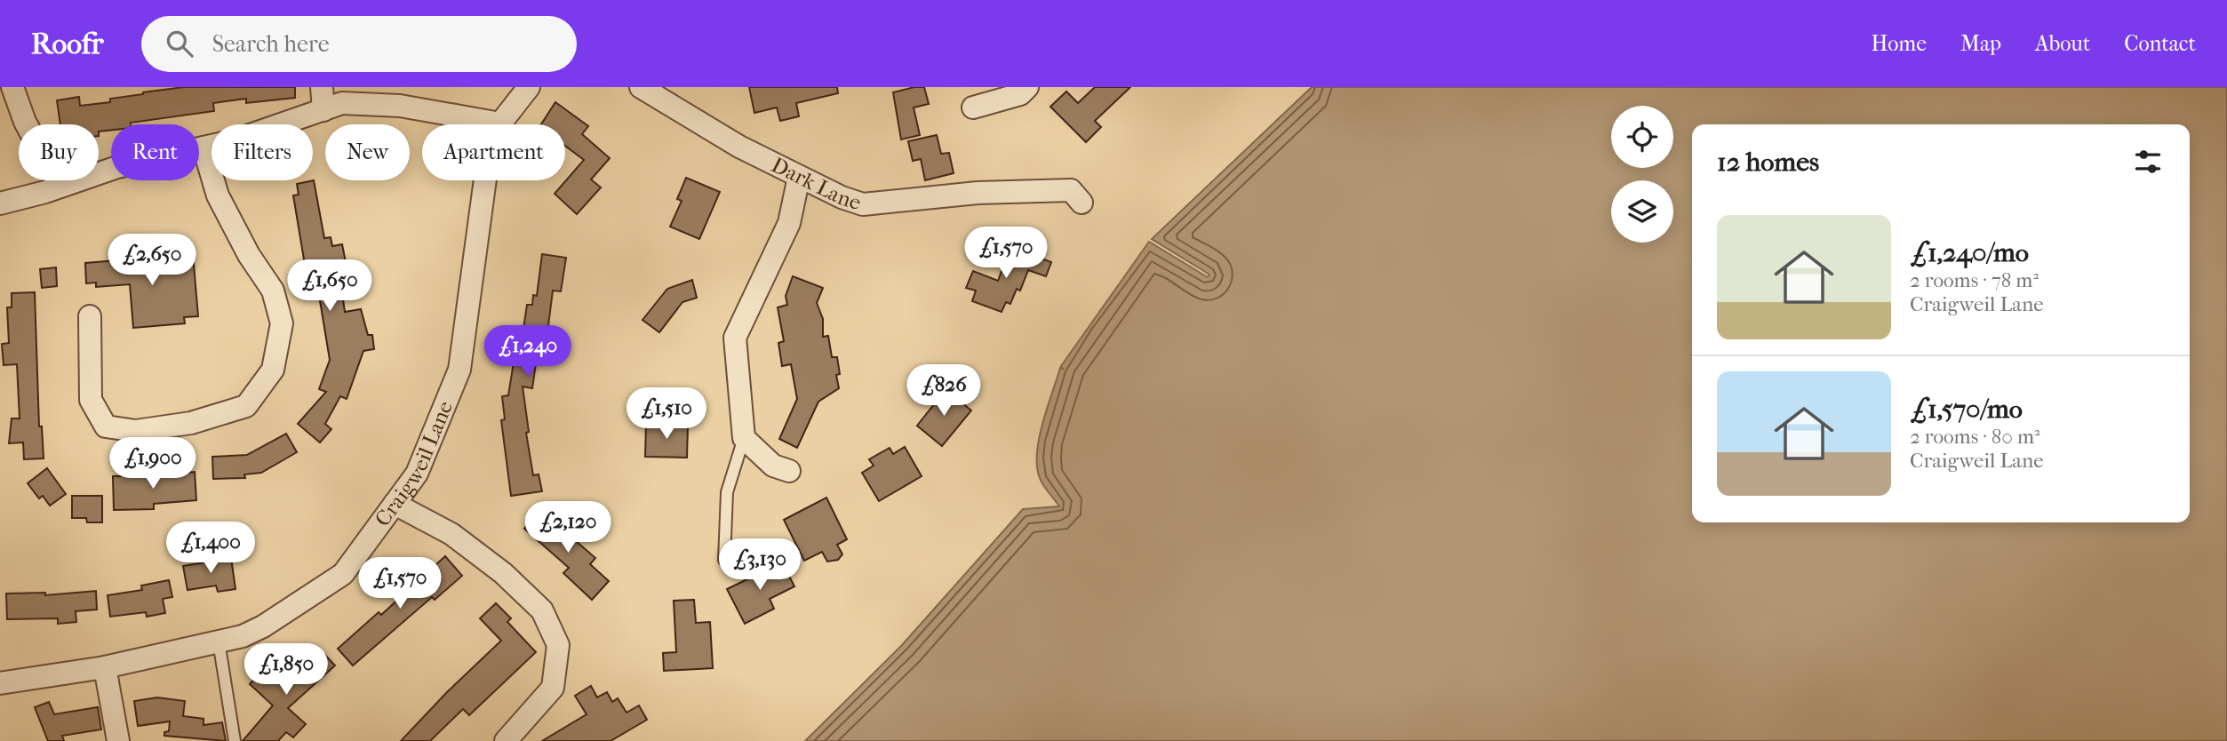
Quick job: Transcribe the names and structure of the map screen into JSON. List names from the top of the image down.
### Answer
{
  "streets": {
    "street": ["Dark Lane", "Craigweil Lane"]
  },
  "page": {
    "header": "Roofr",
    "search": "Search here",
    "nav": [
      "Home",
      "Map",
      "About",
      "Contact"
    ],
    "chip": [
      "Buy",
      "Rent",
      "Filters",
      "New",
      "Apartment"
    ],
    "heading": "12 homes",
    "list": [
      {
        "name": "£1,240/mo",
        "note": "2 rooms · 78 m² · Craigweil Lane"
      },
      {
        "name": "£1,570/mo",
        "note": "2 rooms · 80 m² · Craigweil Lane"
      }
    ],
    "price": [
      "£1,570",
      "£2,650",
      "£1,650",
      "£1,240",
      "£826",
      "£1,510",
      "£1,900",
      "£2,120",
      "£1,400",
      "£3,130",
      "£1,570",
      "£1,850"
    ]
  }
}
